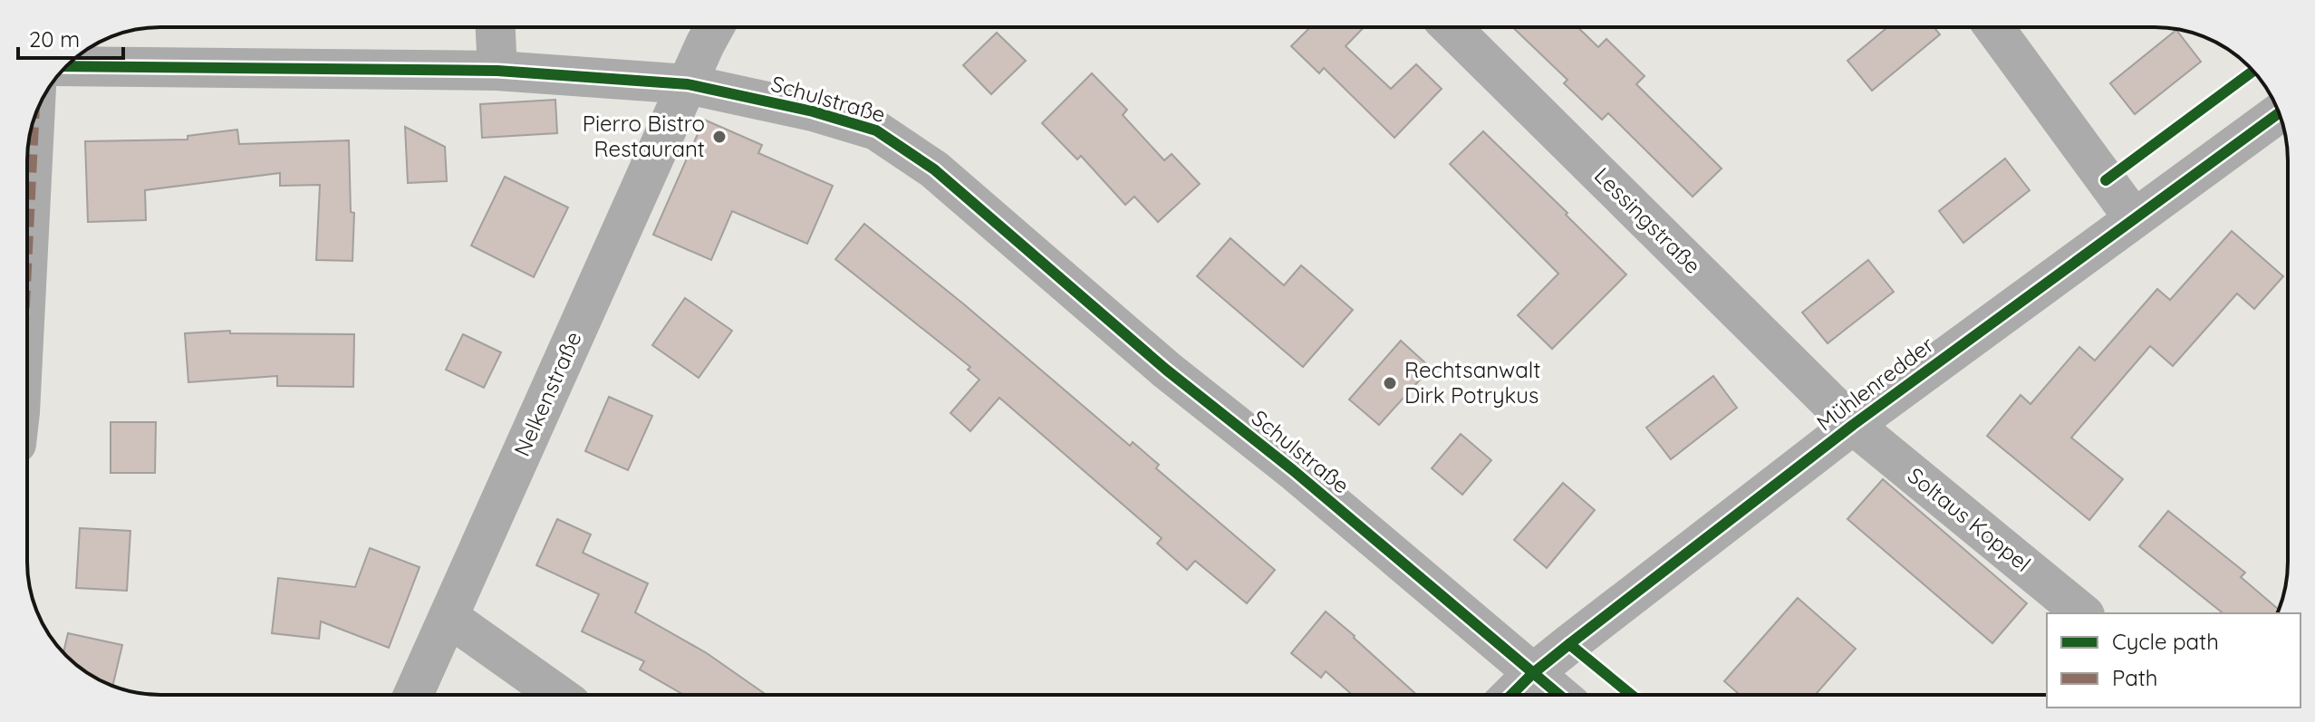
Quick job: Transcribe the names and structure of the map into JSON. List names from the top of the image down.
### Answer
{
  "streets": {
    "street": [
      "Schulstraße",
      "Lessingstraße",
      "Mühlenredder",
      "Nelkenstraße",
      "Soltaus Koppel"
    ]
  },
  "crossings": [
    ["Schulstraße", "Mühlenredder"],
    ["Schulstraße", "Nelkenstraße"],
    ["Lessingstraße", "Mühlenredder"],
    ["Lessingstraße", "Soltaus Koppel"],
    ["Mühlenredder", "Soltaus Koppel"]
  ],
  "places": ["Pierro Bistro Restaurant", "Rechtsanwalt Dirk Potrykus"],
  "legend": ["Cycle path", "Path"],
  "scale_bar": "20 m"
}
